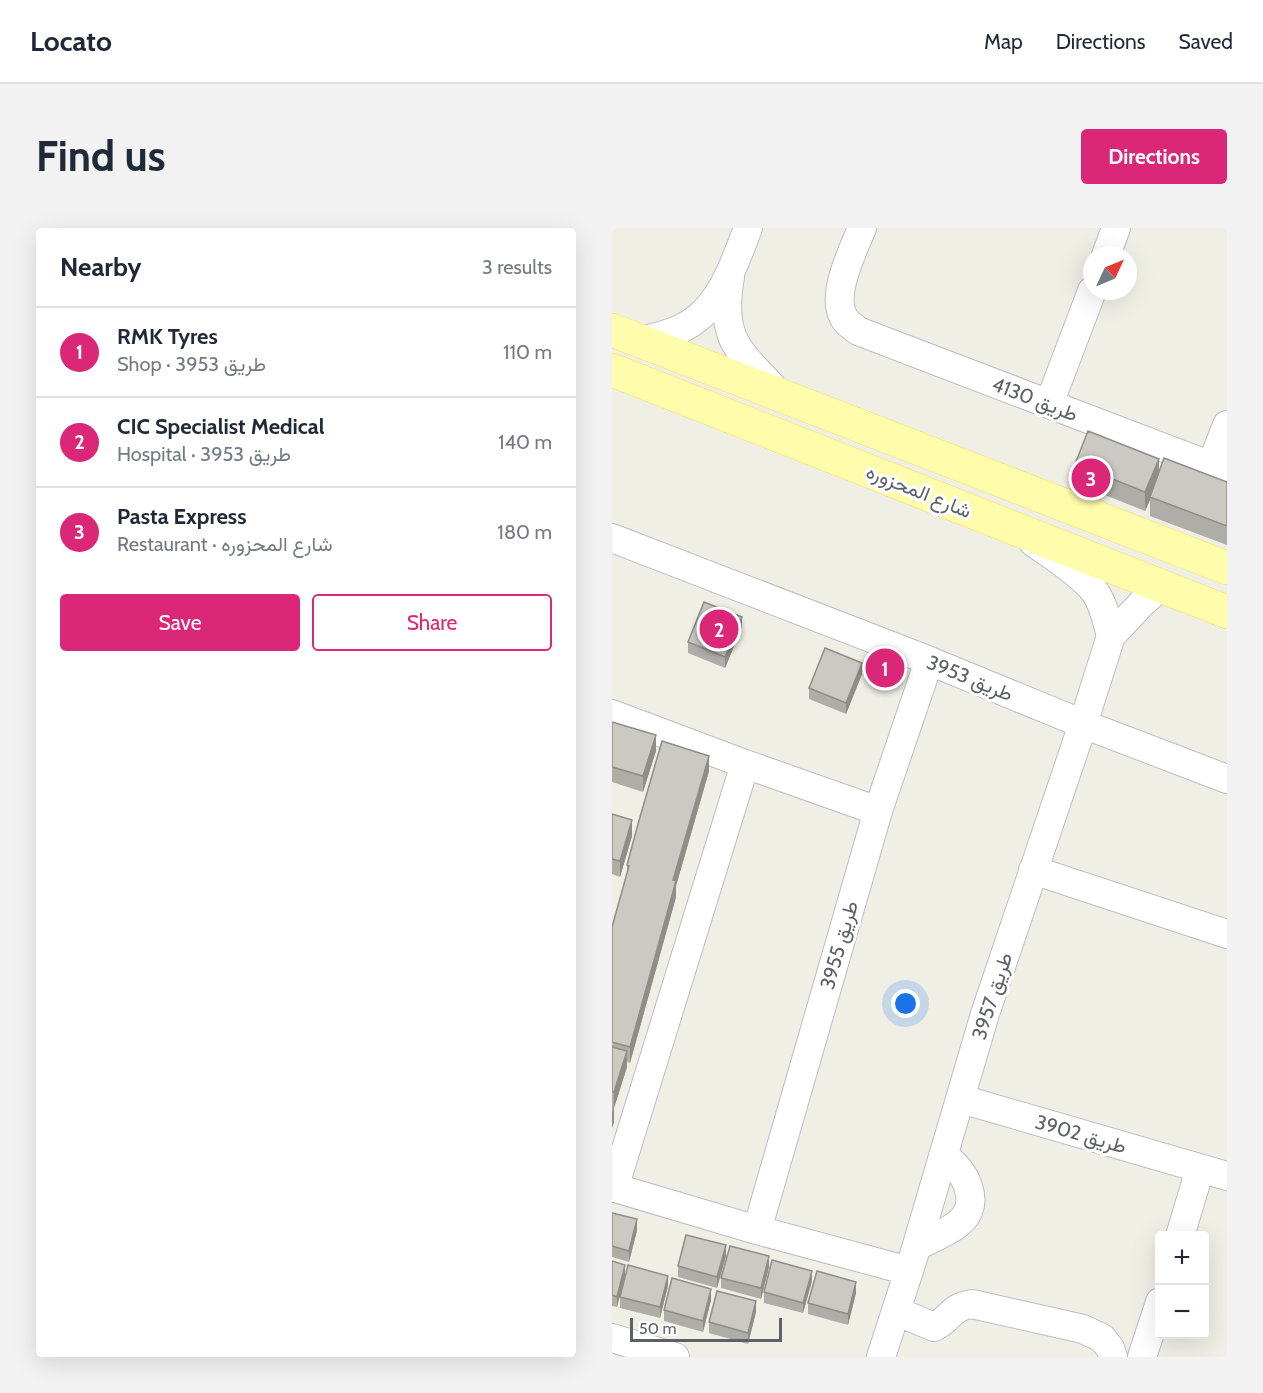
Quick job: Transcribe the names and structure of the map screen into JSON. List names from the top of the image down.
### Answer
{
  "streets": {
    "main road": ["شارع المحزوره"],
    "street": [
      "طريق 4130",
      "طريق 3953",
      "طريق 3955",
      "طريق 3957",
      "طريق 3902"
    ]
  },
  "crossings": [
    ["شارع المحزوره", "طريق 3957"],
    ["طريق 3953", "طريق 3955"],
    ["طريق 3953", "طريق 3957"],
    ["طريق 3957", "طريق 3902"]
  ],
  "scale_bar": "50 m",
  "north": "top right",
  "page": {
    "header": "Locato",
    "nav": ["Map", "Directions", "Saved"],
    "buttons": [
      "Directions",
      ["Save", "Share"]
    ],
    "title": "Find us",
    "heading": ["Nearby", "3 results"],
    "list": [
      {
        "mark": "1",
        "name": "RMK Tyres",
        "note": "Shop · طريق 3953",
        "value": "110 m"
      },
      {
        "mark": "2",
        "name": "CIC Specialist Medical",
        "note": "Hospital · طريق 3953",
        "value": "140 m"
      },
      {
        "mark": "3",
        "name": "Pasta Express",
        "note": "Restaurant · شارع المحزوره",
        "value": "180 m"
      }
    ],
    "pins": ["3", "2", "1"],
    "map_buttons": ["+", "−"],
    "scale": "50 m"
  }
}
